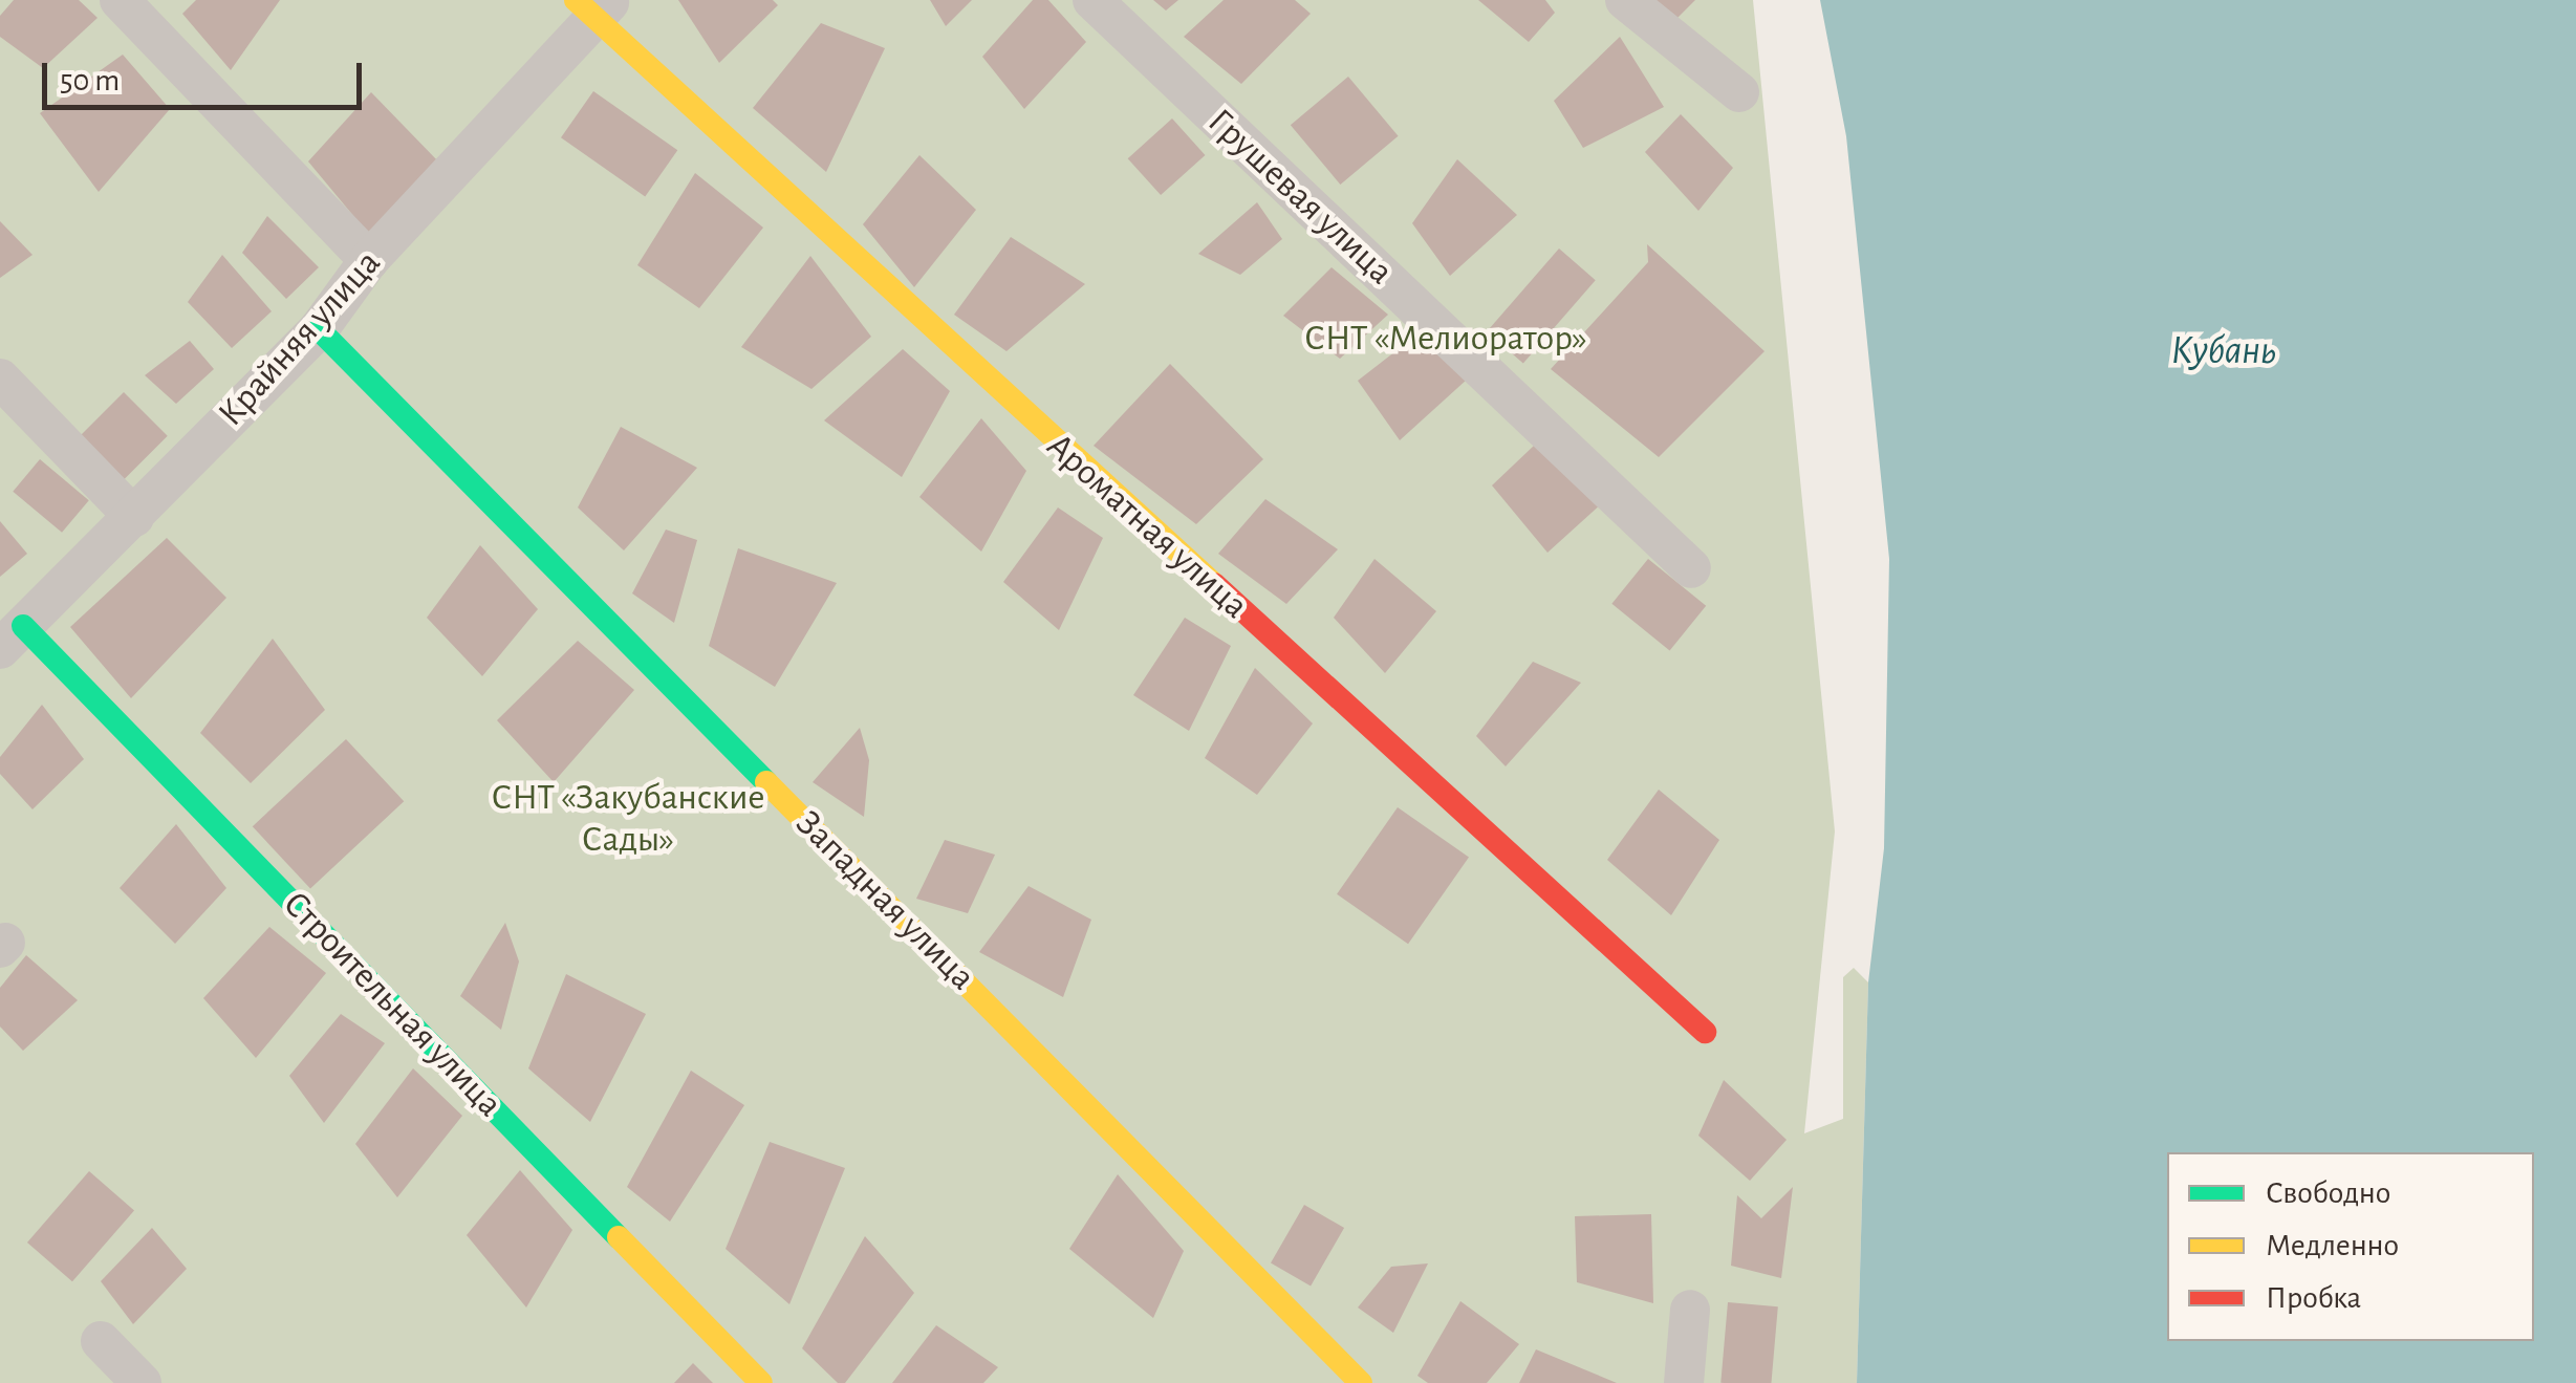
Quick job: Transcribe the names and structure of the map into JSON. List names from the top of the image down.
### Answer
{
  "streets": {
    "street": [
      "Грушевая улица",
      "Крайняя улица",
      "Ароматная улица",
      "Западная улица",
      "Строительная улица"
    ]
  },
  "crossings": [
    ["Крайняя улица", "Ароматная улица"],
    ["Крайняя улица", "Западная улица"],
    ["Крайняя улица", "Строительная улица"]
  ],
  "water": ["Кубань"],
  "parks": ["СНТ «Мелиоратор»", "СНТ «Закубанские Сады»"],
  "legend": ["Свободно", "Медленно", "Пробка"],
  "scale_bar": "50 m"
}
